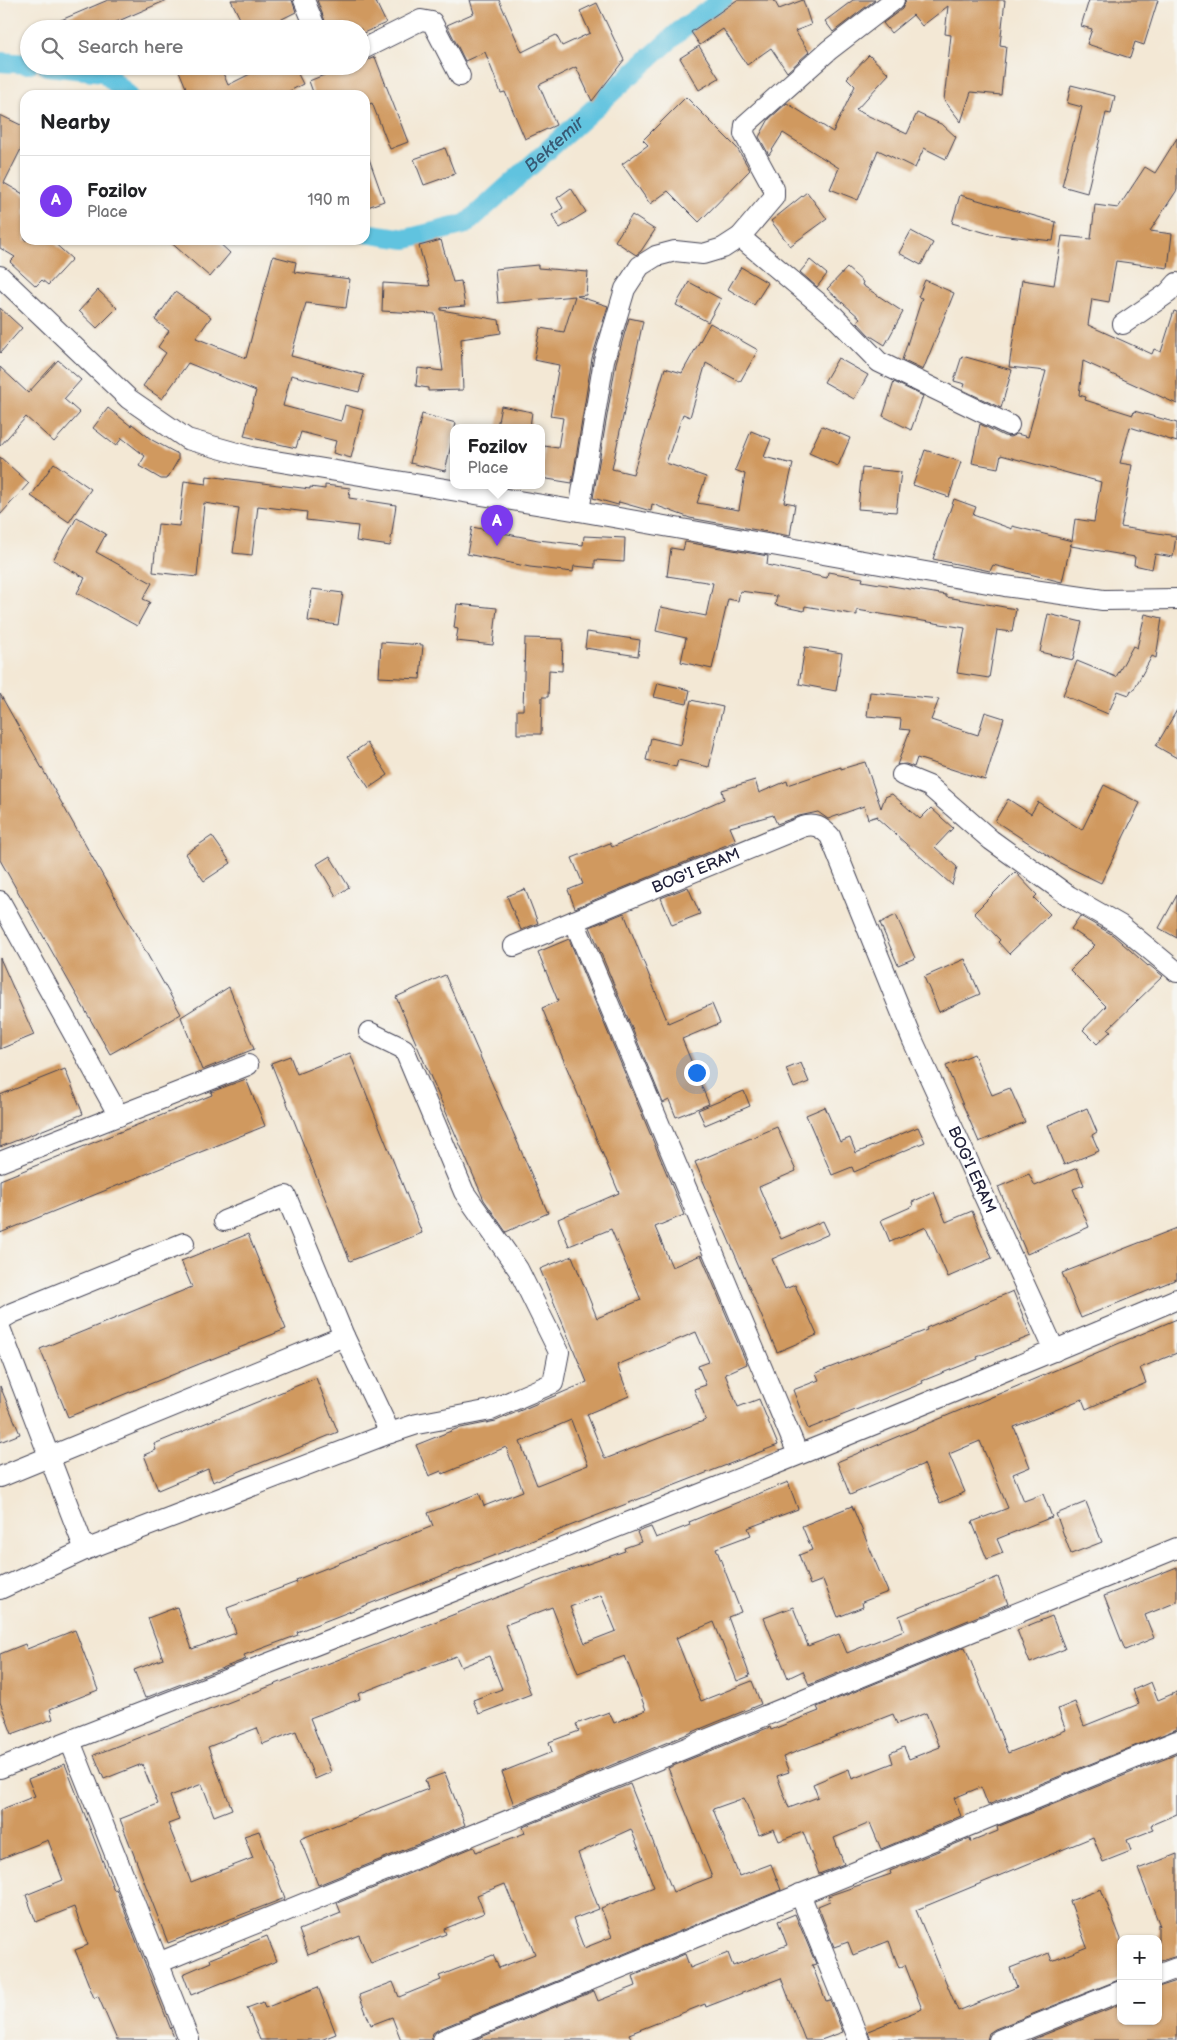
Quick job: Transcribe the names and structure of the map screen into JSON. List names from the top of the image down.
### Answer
{
  "streets": {
    "street": ["BOG'I ERAM"]
  },
  "water": ["Bektemir"],
  "page": {
    "search": "Search here",
    "heading": "Nearby",
    "list": [
      {
        "mark": "A",
        "name": "Fozilov",
        "note": "Place",
        "value": "190 m"
      }
    ],
    "popup": ["Fozilov", "Place"],
    "pins": "A",
    "map_buttons": ["+", "−"]
  }
}
